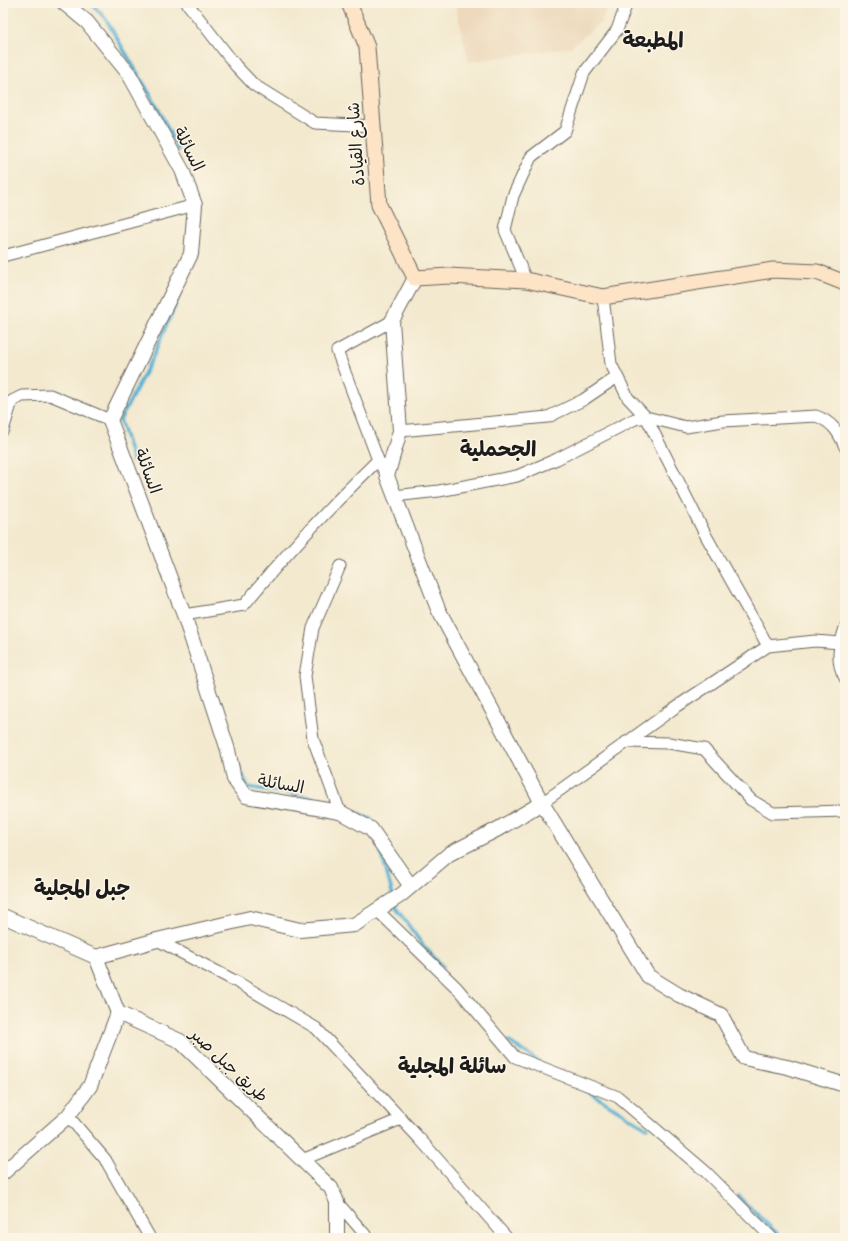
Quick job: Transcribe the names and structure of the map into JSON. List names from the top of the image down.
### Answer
{
  "streets": {
    "main road": ["شارع القيادة"],
    "street": ["السائلة", "طريق جبل صبر"]
  },
  "districts": [
    "المطبعة",
    "الجحملية",
    "جبل المجلية",
    "سائلة المجلية"
  ]
}
